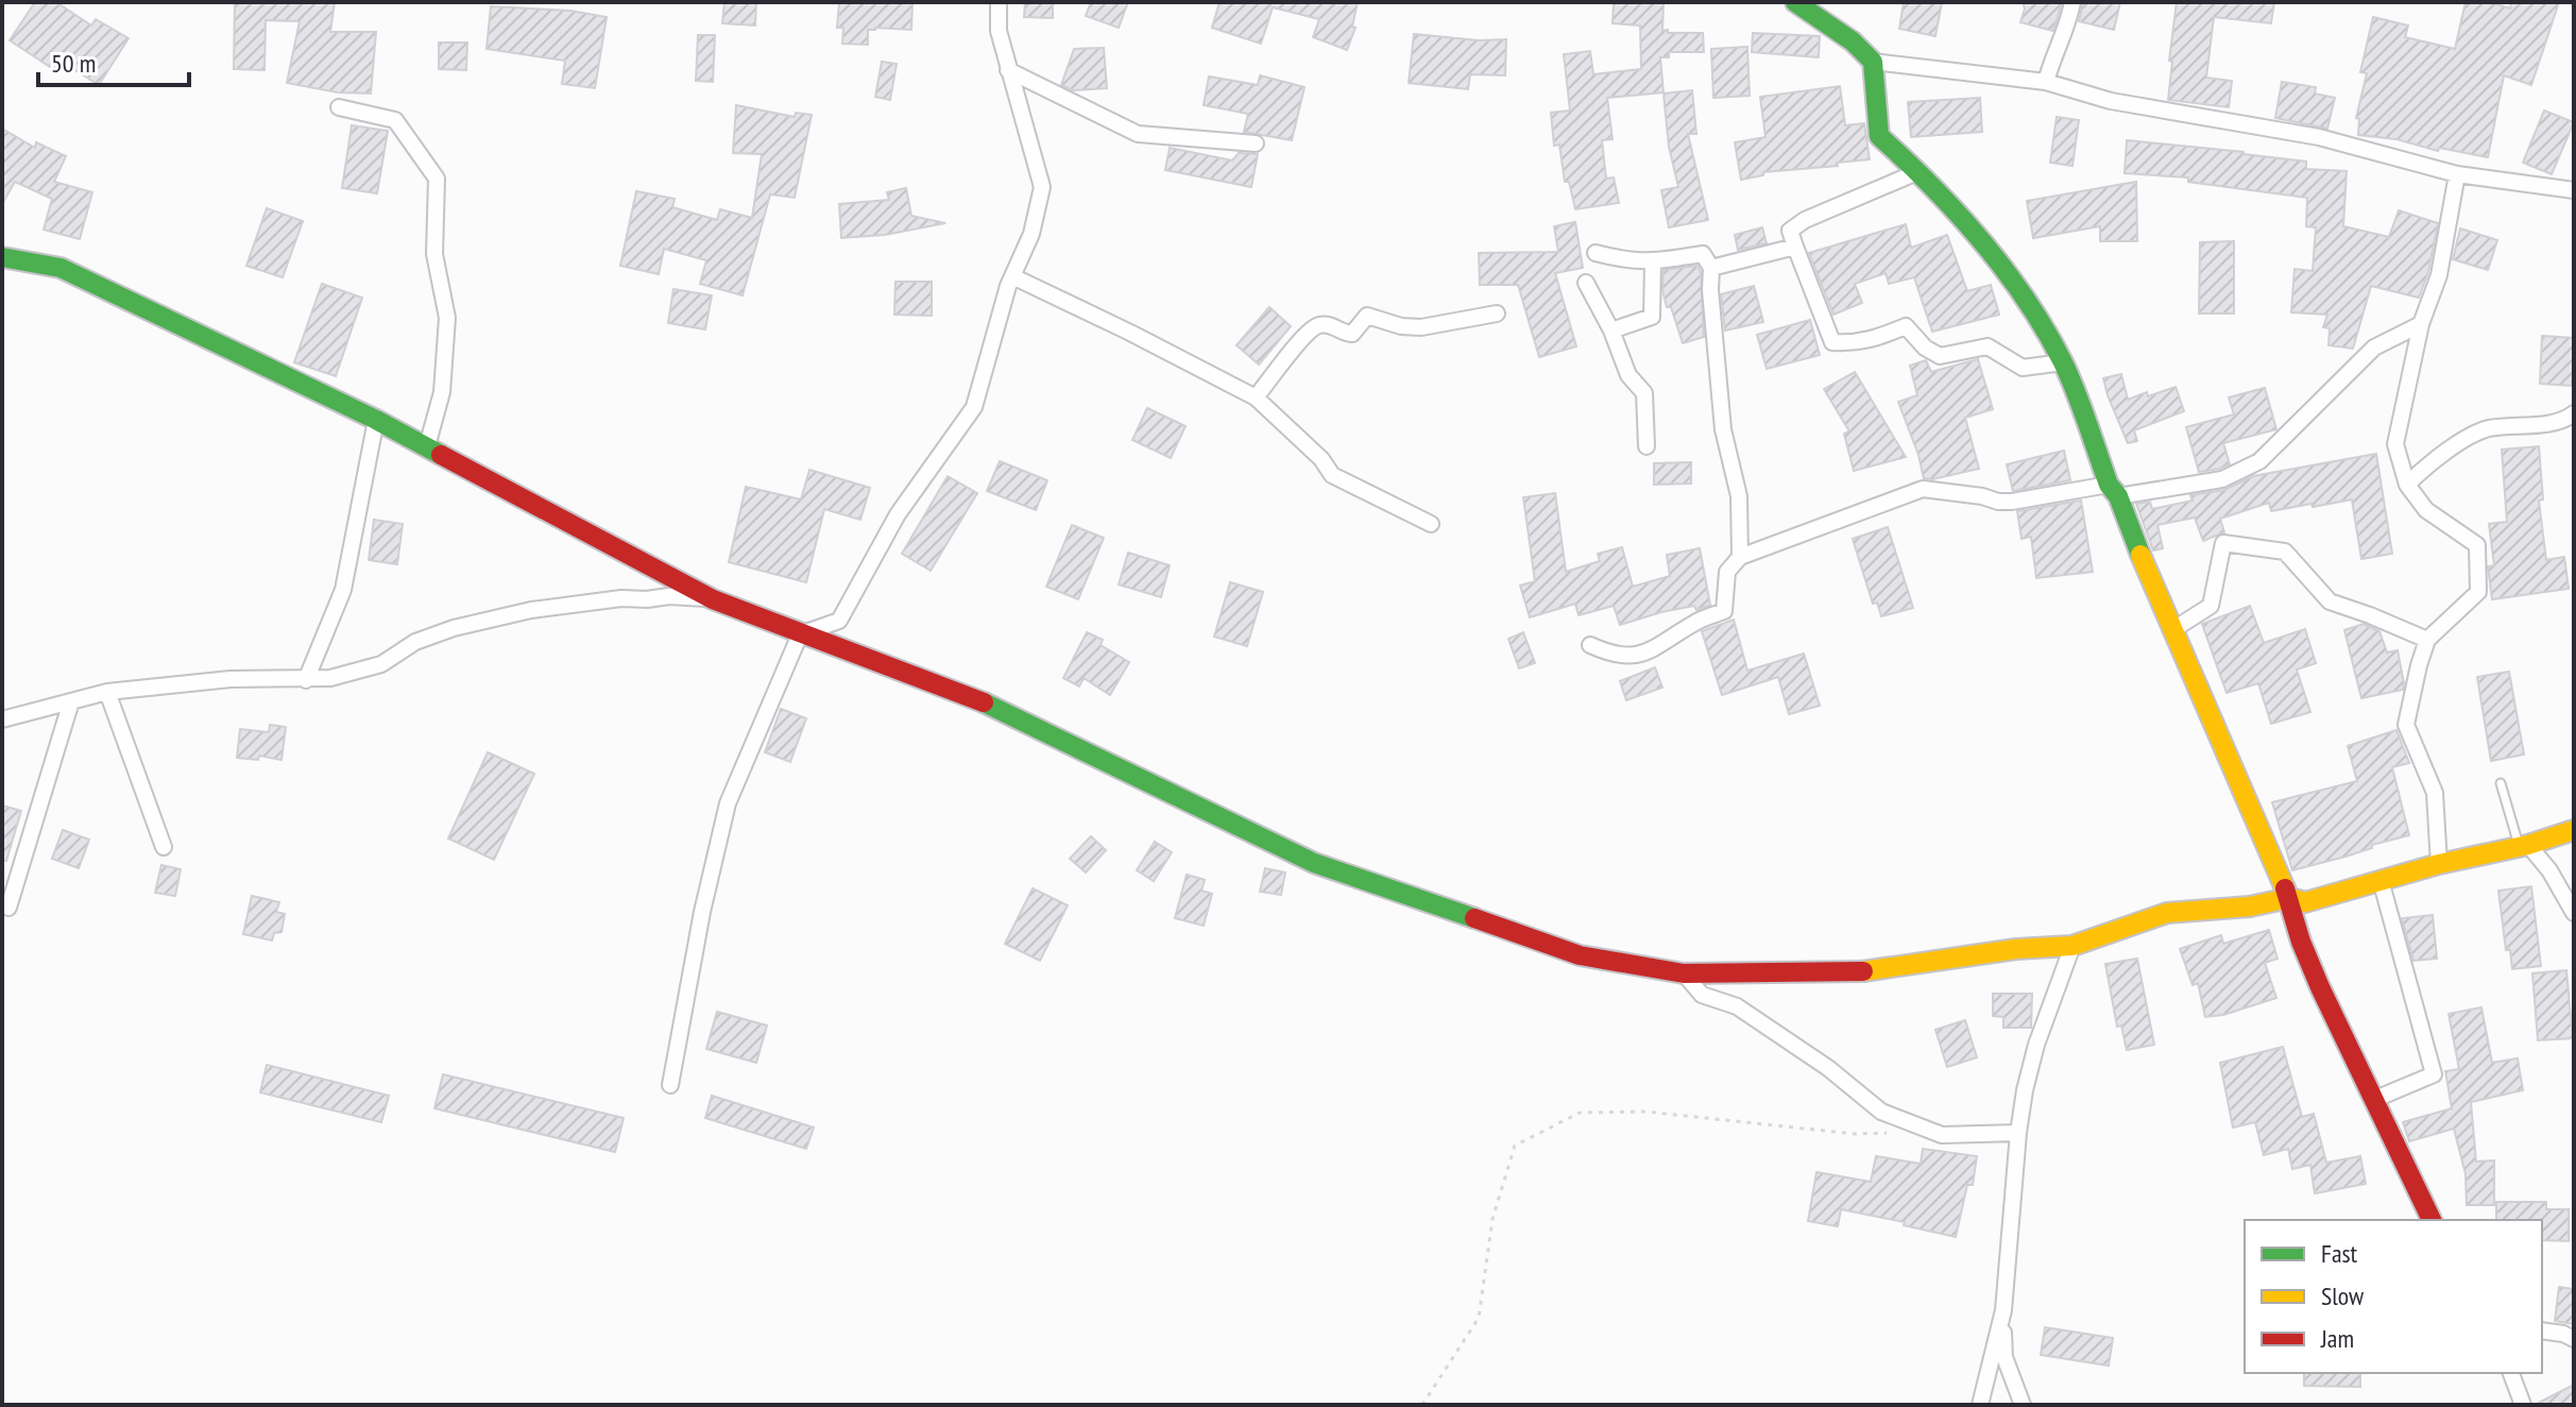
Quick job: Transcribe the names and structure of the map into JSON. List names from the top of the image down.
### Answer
{
  "legend": ["Fast", "Slow", "Jam"],
  "scale_bar": "50 m"
}
